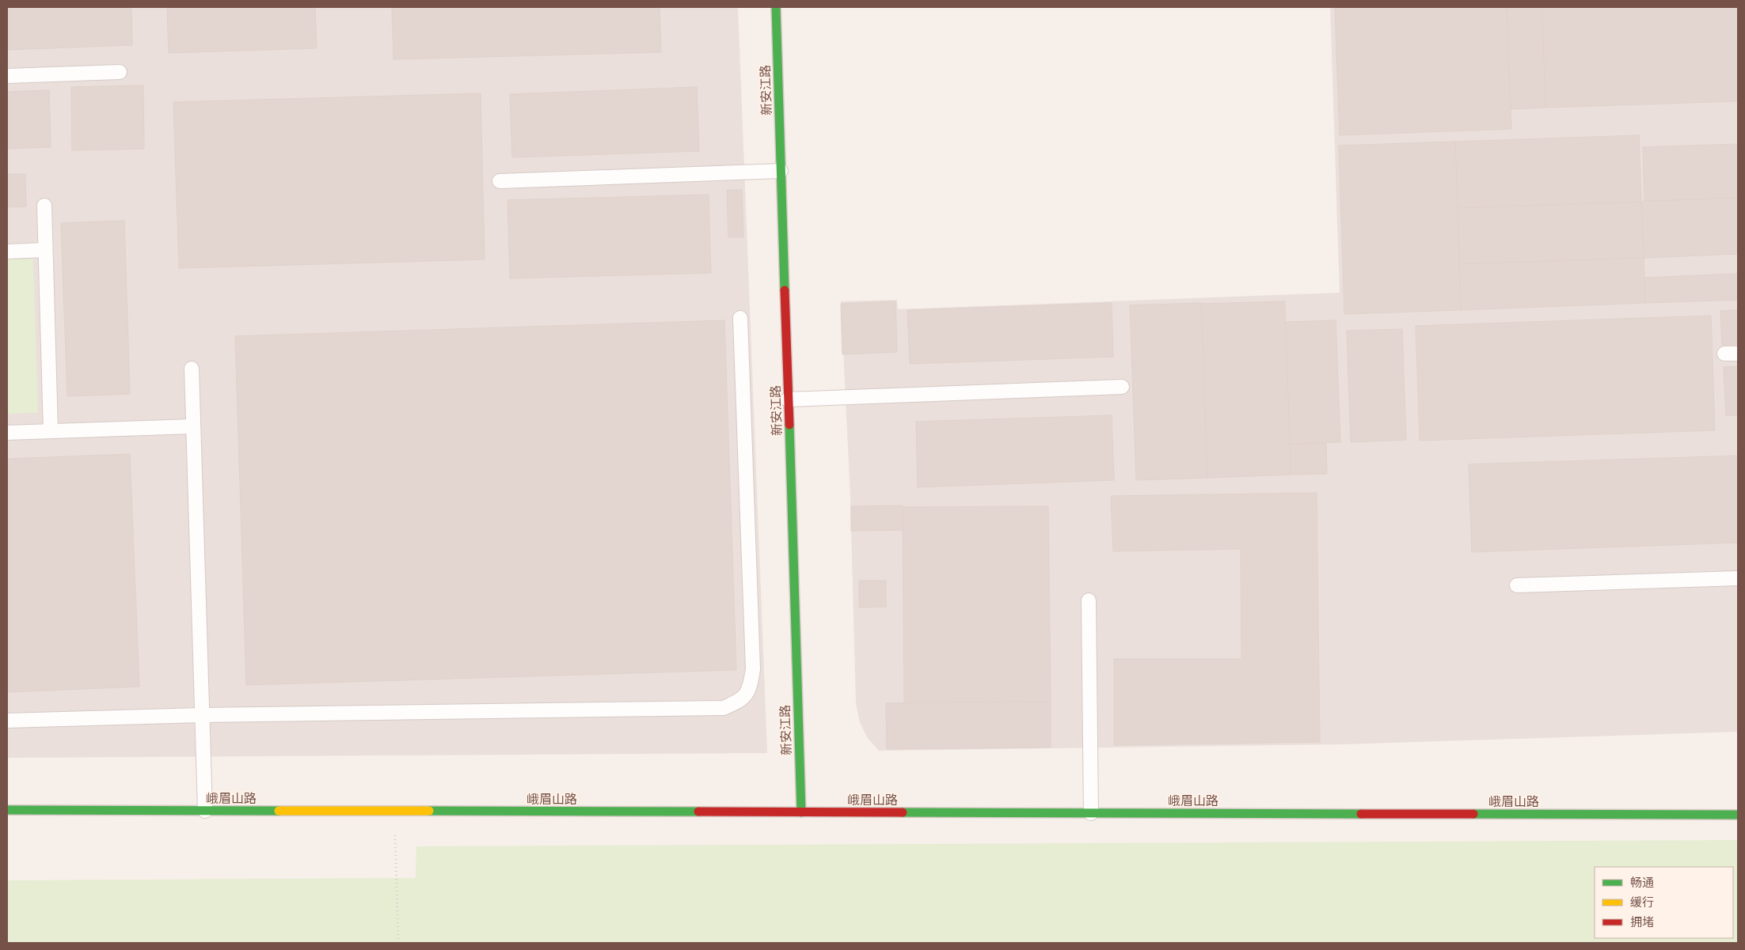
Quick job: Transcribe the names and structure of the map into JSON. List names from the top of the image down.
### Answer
{
  "streets": {
    "street": ["新安江路", "峨眉山路"]
  },
  "crossings": [
    ["新安江路", "峨眉山路"]
  ],
  "legend": ["畅通", "缓行", "拥堵"]
}
